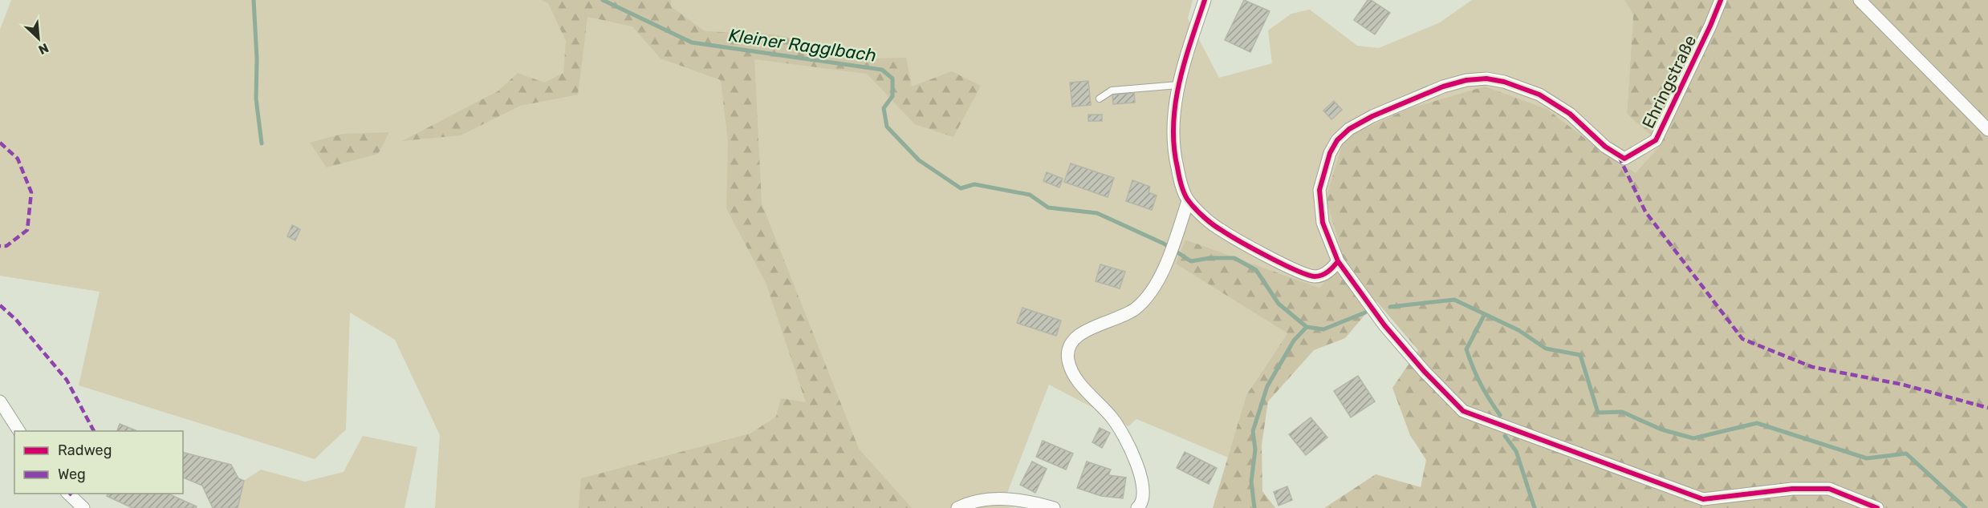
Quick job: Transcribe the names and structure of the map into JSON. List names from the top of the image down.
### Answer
{
  "streets": {
    "street": ["Ehringstraße"]
  },
  "water": ["Kleiner Ragglbach"],
  "legend": ["Radweg", "Weg"],
  "north": "bottom right"
}
